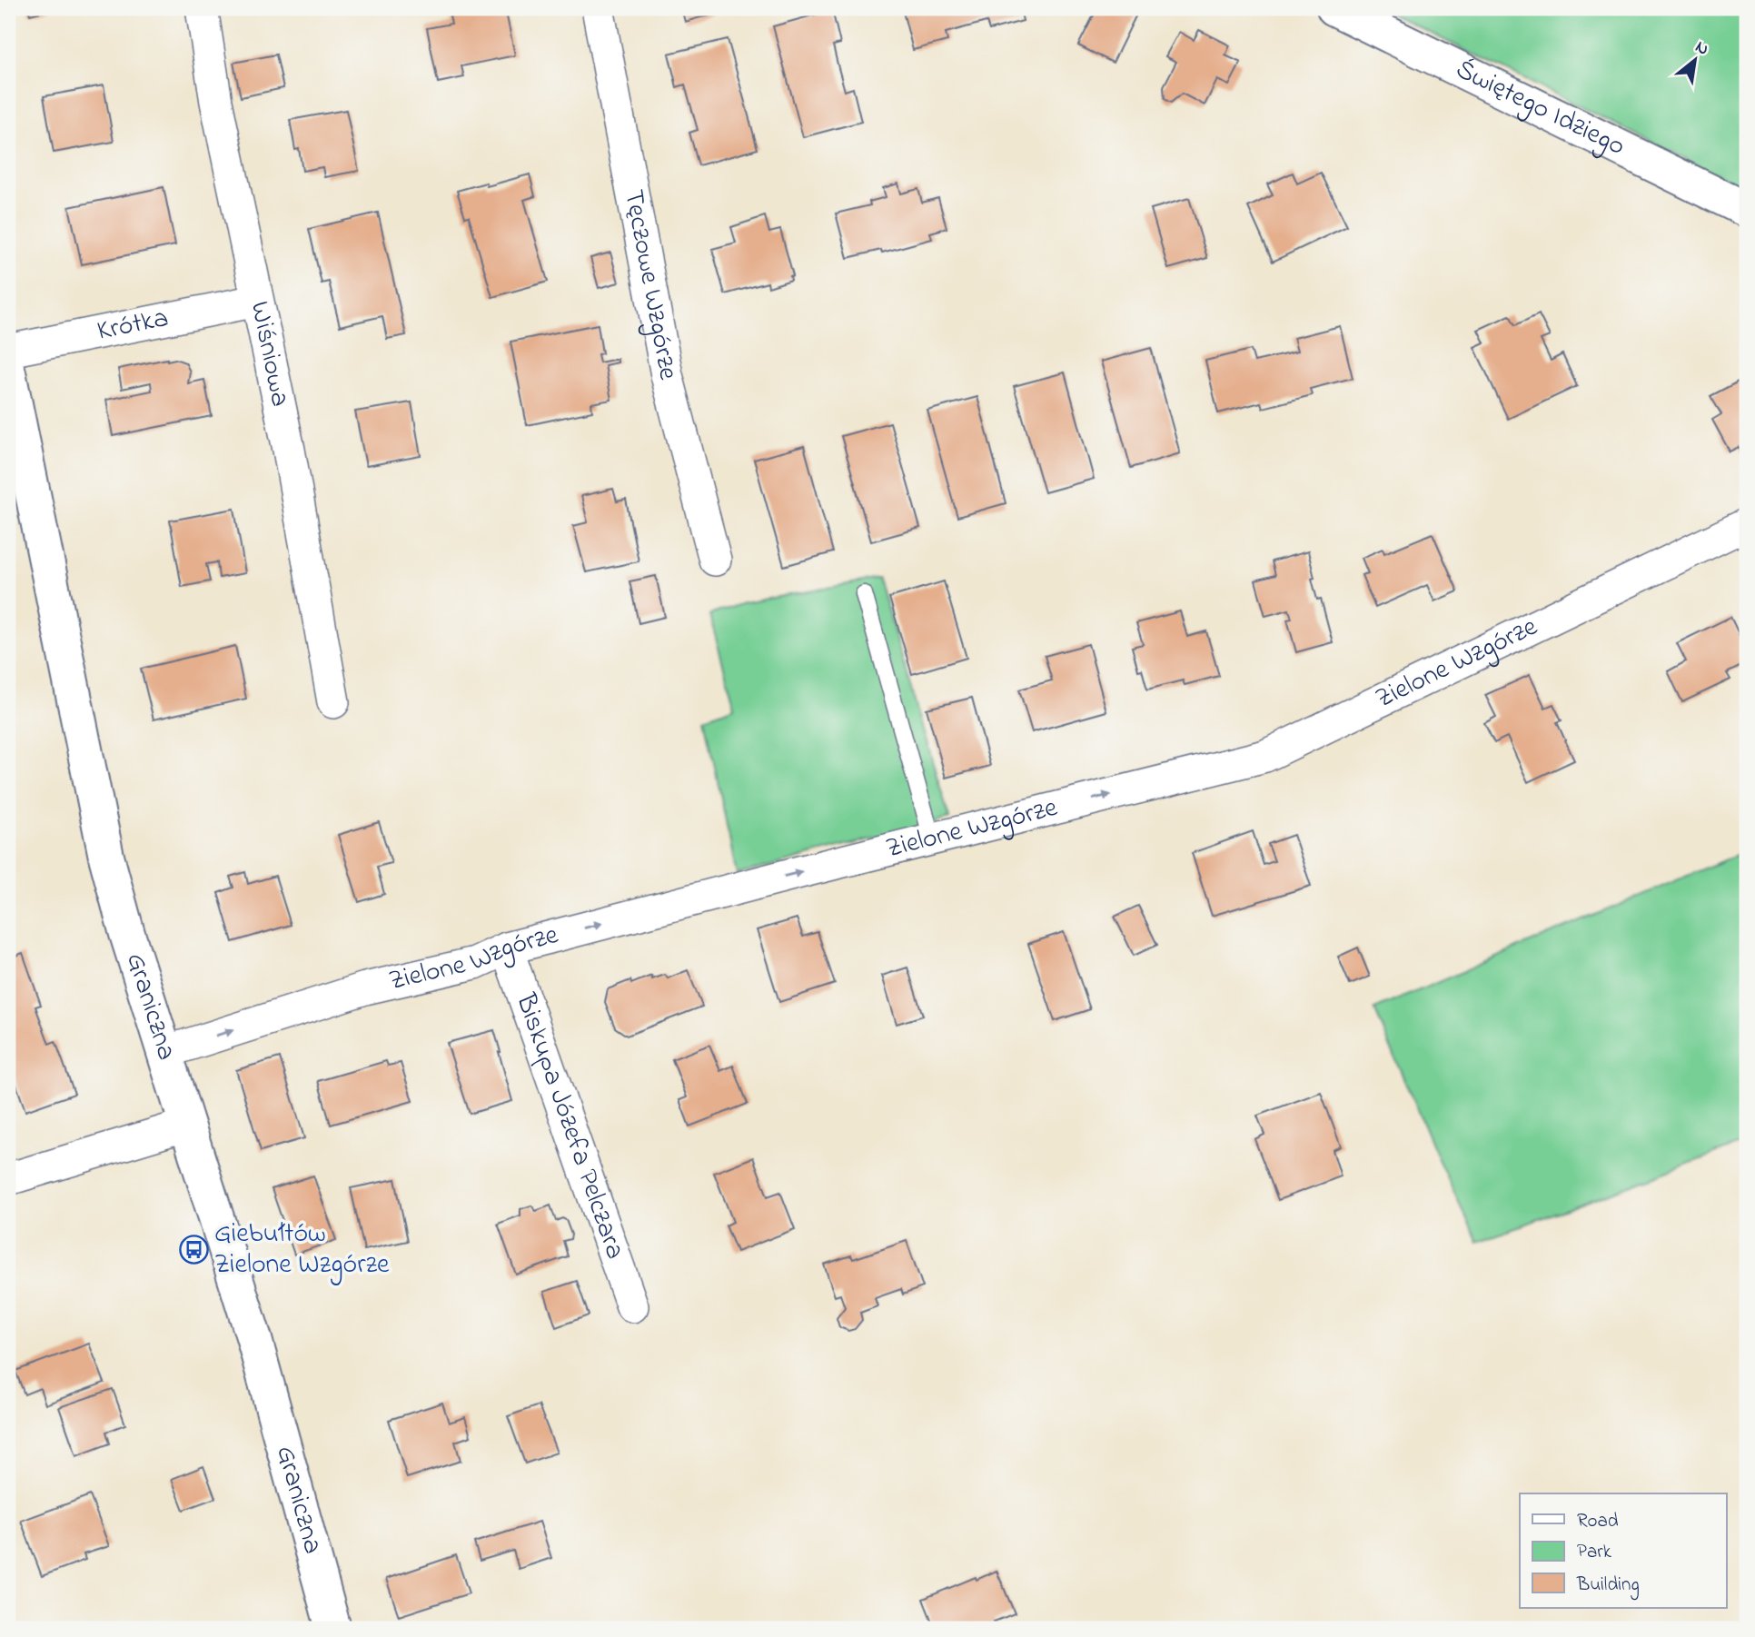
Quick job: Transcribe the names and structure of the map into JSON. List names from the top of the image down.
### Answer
{
  "streets": {
    "street": [
      "Świętego Idziego",
      "Tęczowe Wzgórze",
      "Krótka",
      "Wiśniowa",
      "Zielone Wzgórze",
      "Graniczna",
      "Biskupa Józefa Pelczara"
    ]
  },
  "crossings": [
    ["Krótka", "Wiśniowa"],
    ["Zielone Wzgórze", "Graniczna"],
    ["Zielone Wzgórze", "Biskupa Józefa Pelczara"]
  ],
  "one_way": ["Zielone Wzgórze"],
  "places": {
    "bus stop": ["Giebułtów Zielone Wzgórze"]
  },
  "legend": ["Road", "Park", "Building"],
  "north": "top right"
}
